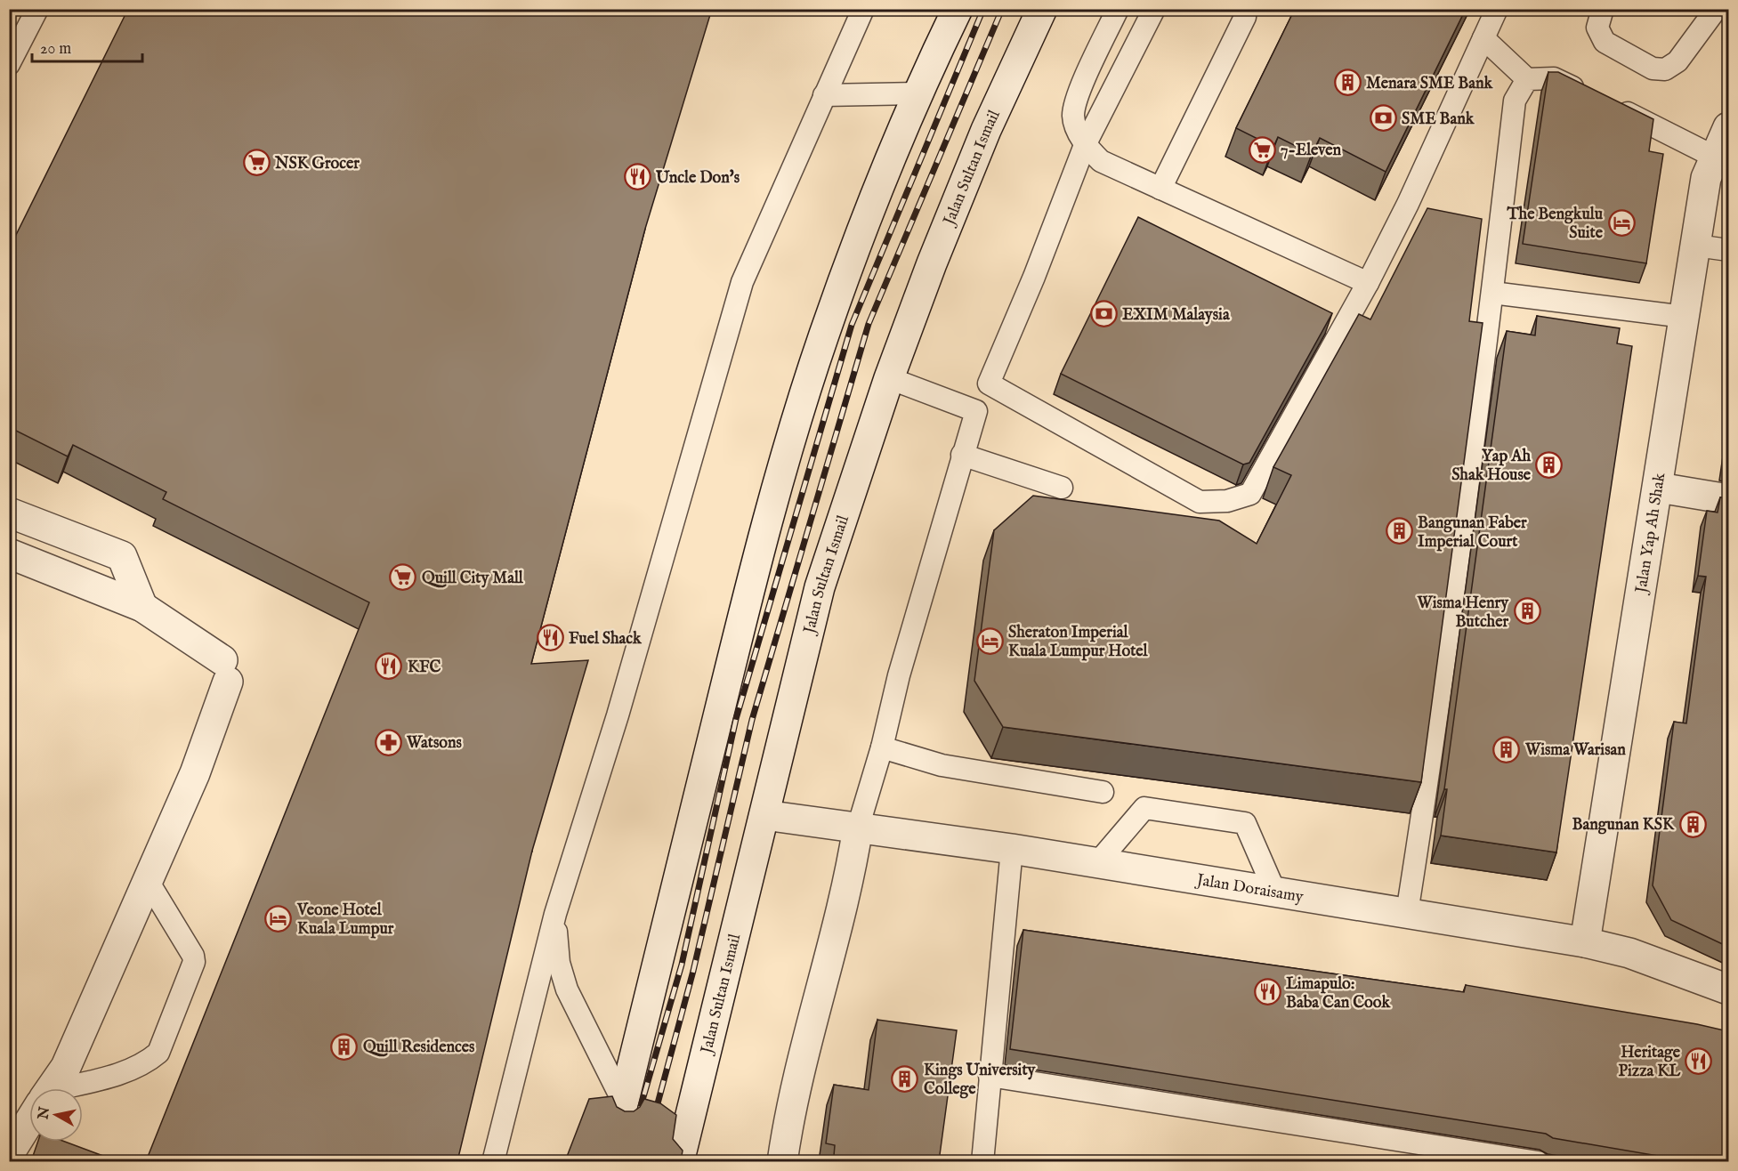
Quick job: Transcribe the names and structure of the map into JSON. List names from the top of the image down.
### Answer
{
  "streets": {
    "street": ["Jalan Sultan Ismail", "Jalan Yap Ah Shak", "Jalan Doraisamy"]
  },
  "crossings": [
    ["Jalan Sultan Ismail", "Jalan Doraisamy"],
    ["Jalan Yap Ah Shak", "Jalan Doraisamy"]
  ],
  "places": {
    "building": [
      "Menara SME Bank",
      "Yap Ah Shak House",
      "Bangunan Faber Imperial Court",
      "Wisma Henry Butcher",
      "Wisma Warisan",
      "Bangunan KSK",
      "Quill Residences",
      "Kings University College"
    ],
    "bank": ["SME Bank", "EXIM Malaysia"],
    "supermarket": ["7-Eleven", "NSK Grocer", "Quill City Mall"],
    "restaurant": [
      "Uncle Don's",
      "Fuel Shack",
      "KFC",
      "Limapulo: Baba Can Cook",
      "Heritage Pizza KL"
    ],
    "hotel": ["The Bengkulu Suite", "Sheraton Imperial Kuala Lumpur Hotel", "Veone Hotel Kuala Lumpur"],
    "pharmacy": ["Watsons"]
  },
  "scale_bar": "20 m",
  "north": "left"
}
